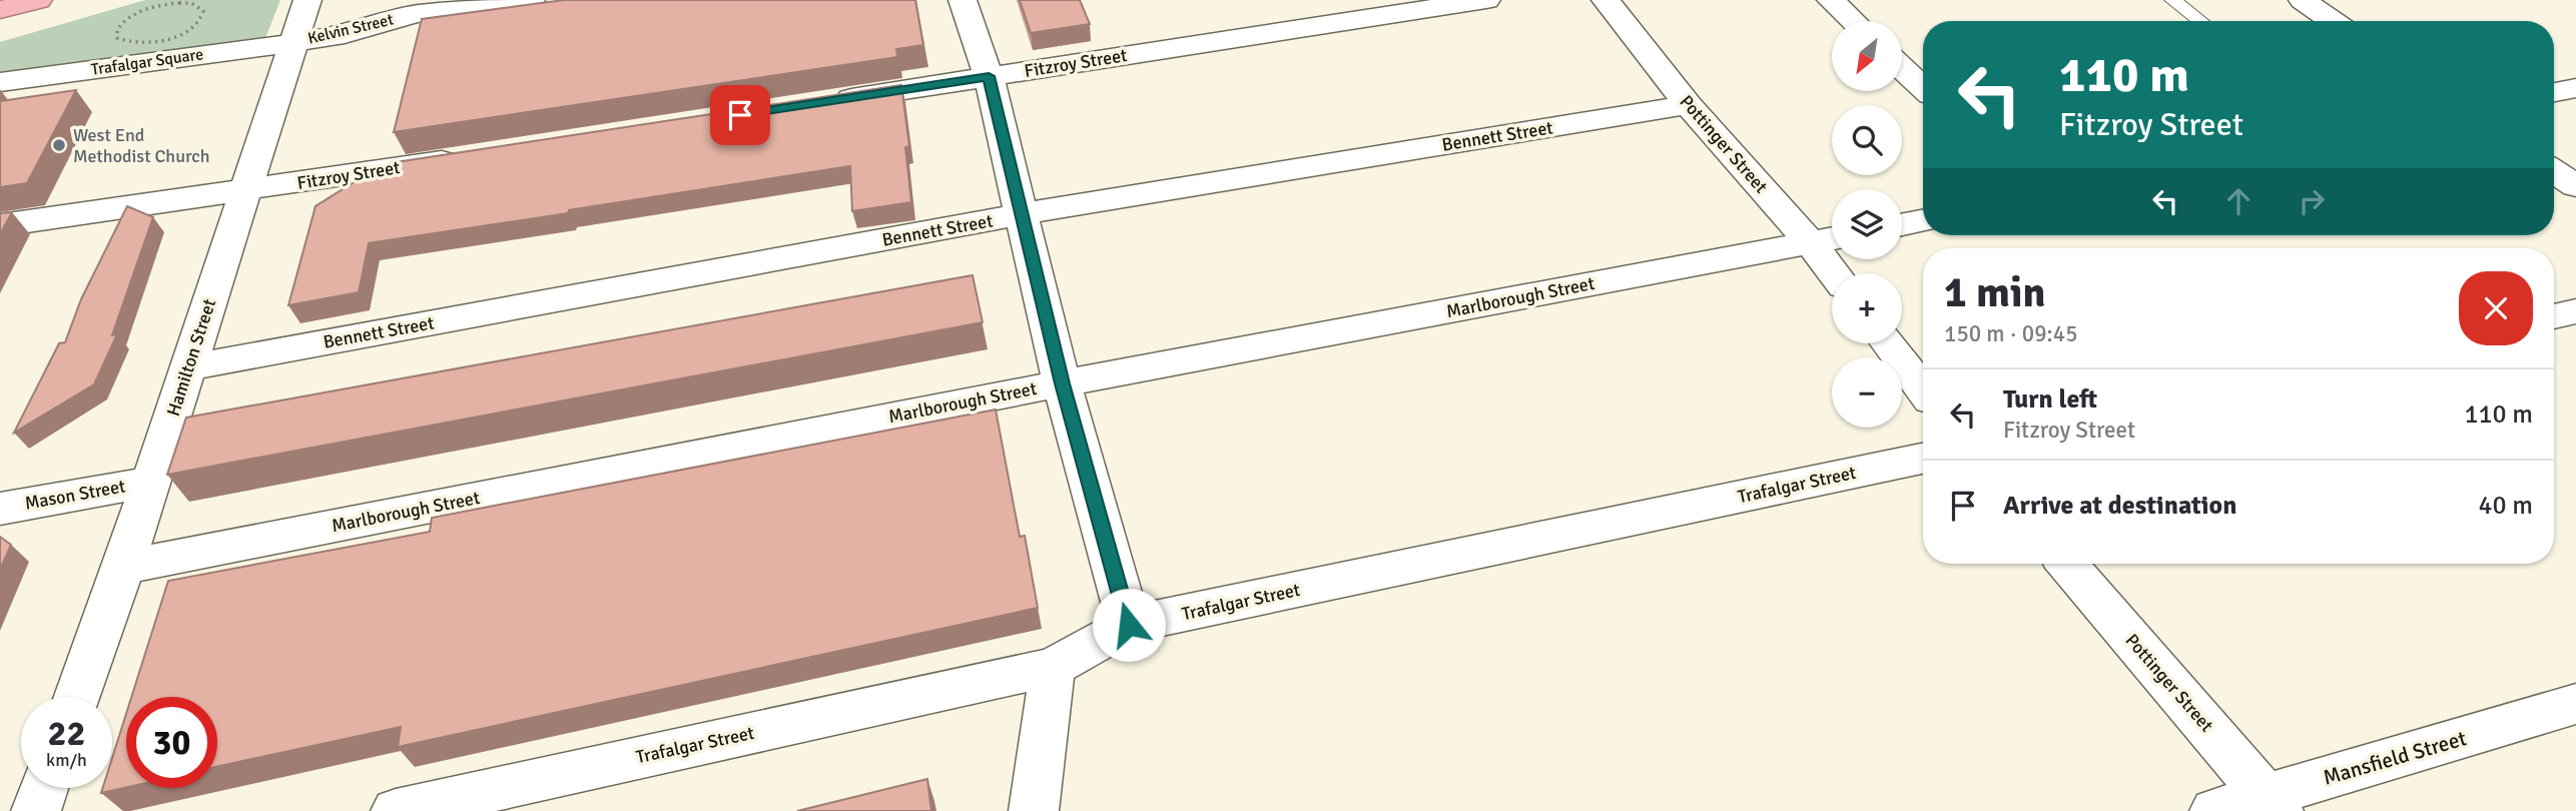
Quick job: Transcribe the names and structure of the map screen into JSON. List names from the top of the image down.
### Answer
{
  "streets": {
    "street": [
      "Kelvin Street",
      "Trafalgar Square",
      "Fitzroy Street",
      "Bennett Street",
      "Pottinger Street",
      "Marlborough Street",
      "Hamilton Street",
      "Trafalgar Street",
      "Mason Street",
      "Mansfield Street"
    ]
  },
  "crossings": [
    ["Kelvin Street", "Trafalgar Square"],
    ["Kelvin Street", "Hamilton Street"],
    ["Trafalgar Square", "Hamilton Street"],
    ["Fitzroy Street", "Hamilton Street"],
    ["Bennett Street", "Pottinger Street"],
    ["Bennett Street", "Hamilton Street"],
    ["Pottinger Street", "Marlborough Street"],
    ["Pottinger Street", "Mansfield Street"],
    ["Marlborough Street", "Hamilton Street"],
    ["Hamilton Street", "Mason Street"]
  ],
  "places": ["West End Methodist Church"],
  "north": "bottom left",
  "page": {
    "map_buttons": ["+", "−"],
    "turn": ["110 m", "Fitzroy Street"],
    "heading": ["1 min", "150 m · 09:45"],
    "list": [
      {
        "name": "Turn left",
        "note": "Fitzroy Street",
        "value": "110 m"
      },
      {
        "name": "Arrive at destination",
        "value": "40 m"
      }
    ],
    "speed": "22 km/h",
    "limit": "30"
  }
}
